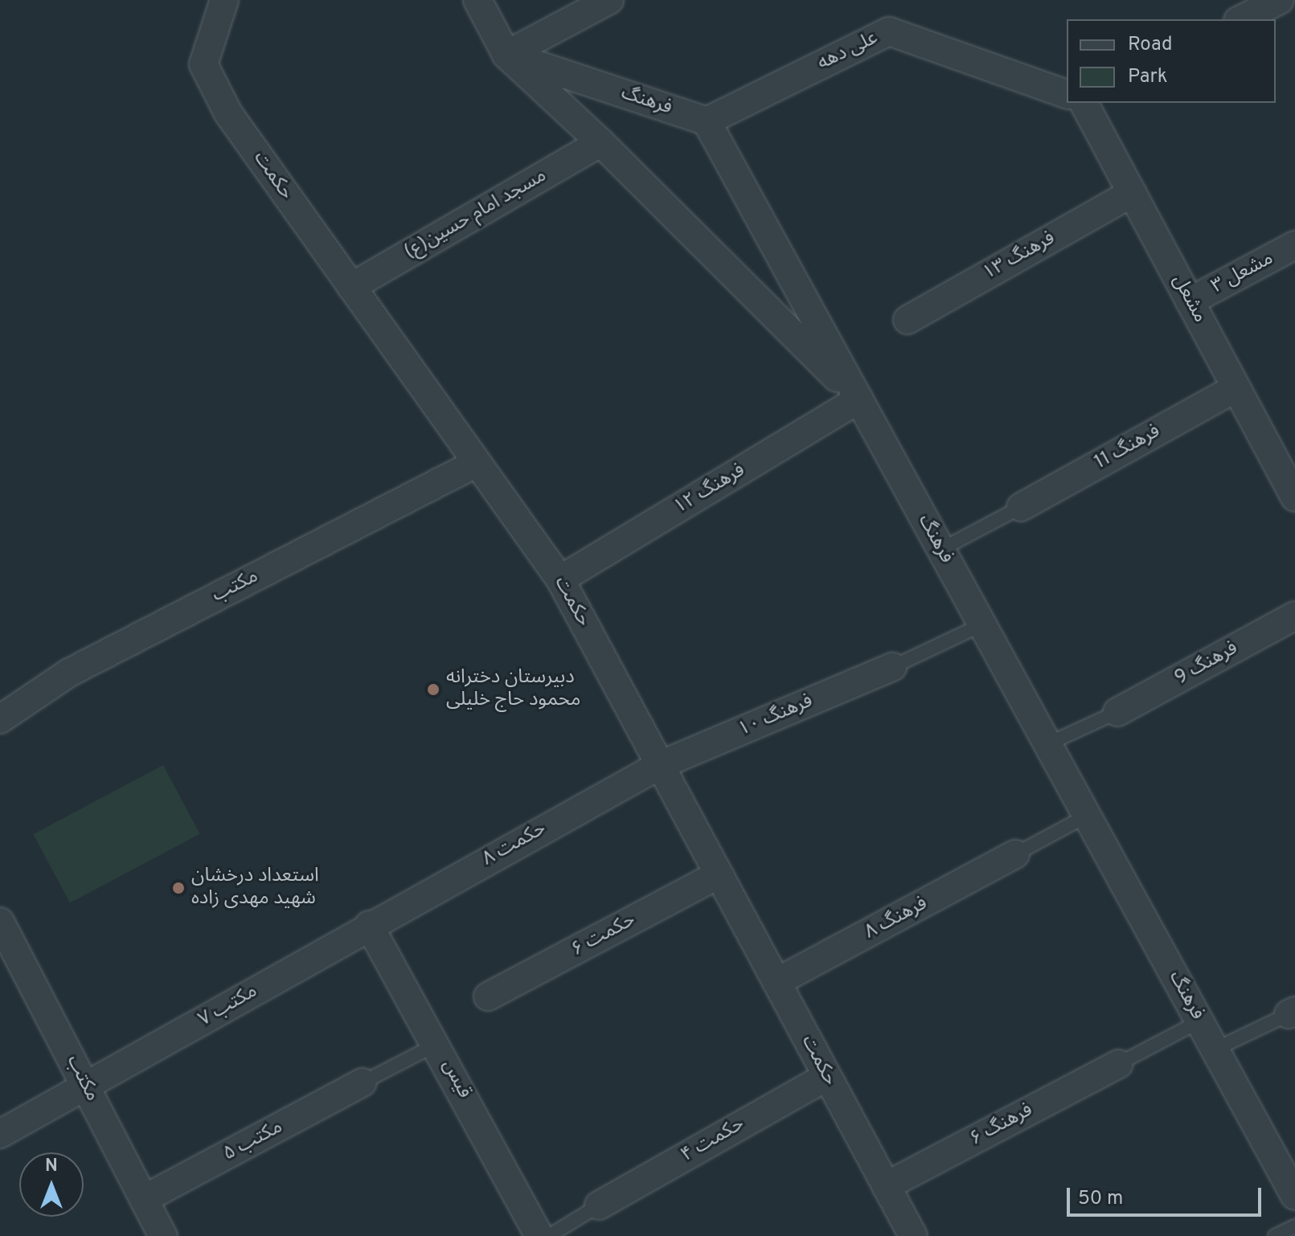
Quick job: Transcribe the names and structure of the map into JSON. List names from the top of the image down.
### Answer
{
  "streets": {
    "street": [
      "علی دهه",
      "فرهنگ",
      "حکمت",
      "مسجد امام حسین(ع)",
      "فرهنگ ۱۳",
      "مشعل ۳",
      "مشعل",
      "فرهنگ 11",
      "فرهنگ ۱۲",
      "مکتب",
      "فرهنگ 9",
      "فرهنگ ۱۰",
      "حکمت ۸",
      "فرهنگ ۸",
      "حکمت ۶",
      "مکتب ۷",
      "قیس",
      "فرهنگ ۶",
      "حکمت ۴",
      "مکتب ۵"
    ]
  },
  "crossings": [
    ["علی دهه", "فرهنگ"],
    ["فرهنگ", "فرهنگ ۱۲"],
    ["حکمت", "مسجد امام حسین(ع)"],
    ["حکمت", "فرهنگ ۱۲"],
    ["حکمت", "مکتب"],
    ["حکمت", "فرهنگ ۱۰"],
    ["حکمت", "حکمت ۸"],
    ["حکمت", "فرهنگ ۸"],
    ["حکمت", "حکمت ۶"],
    ["حکمت", "فرهنگ ۶"],
    ["حکمت", "حکمت ۴"],
    ["فرهنگ ۱۳", "مشعل"],
    ["مشعل ۳", "مشعل"],
    ["مشعل", "فرهنگ 11"],
    ["مکتب", "مکتب ۷"],
    ["مکتب", "مکتب ۵"],
    ["فرهنگ ۱۰", "حکمت ۸"],
    ["حکمت ۸", "مکتب ۷"],
    ["حکمت ۸", "قیس"],
    ["مکتب ۷", "قیس"]
  ],
  "places": ["دبيرستان دخترانه محمود حاج خلیلی", "استعداد درخشان شهید مهدی زاده"],
  "legend": ["Road", "Park"],
  "scale_bar": "50 m",
  "north": "top"
}
